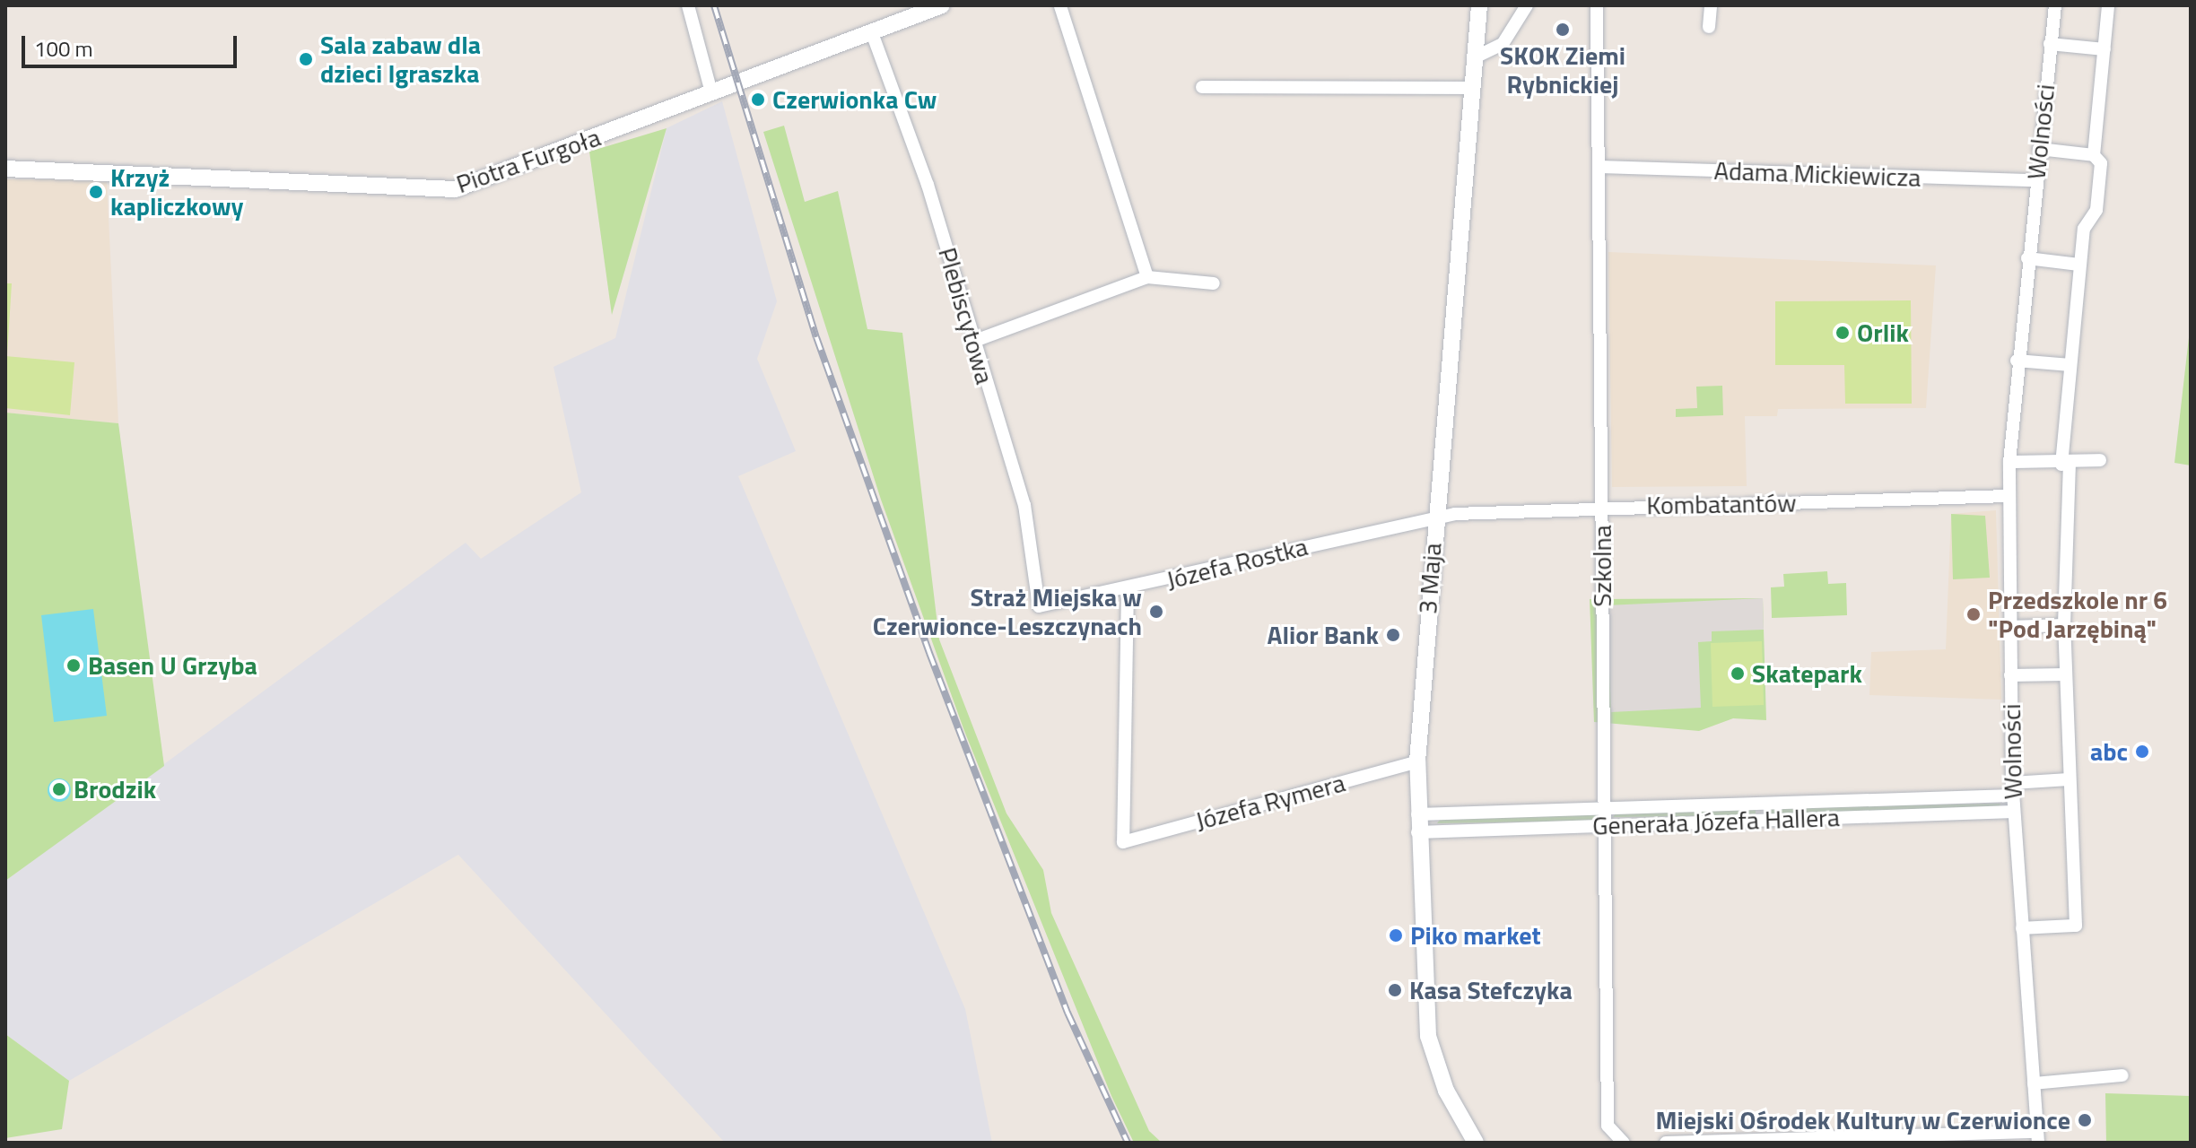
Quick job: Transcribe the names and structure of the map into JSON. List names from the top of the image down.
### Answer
{
  "streets": {
    "main road": ["Piotra Furgoła", "3 Maja"],
    "street": [
      "Wolności",
      "Adama Mickiewicza",
      "Plebiscytowa",
      "Kombatantów",
      "Józefa Rostka",
      "Szkolna",
      "Józefa Rymera",
      "Generała Józefa Hallera"
    ]
  },
  "crossings": [
    ["Wolności", "Adama Mickiewicza"],
    ["Wolności", "Kombatantów"],
    ["Wolności", "Generała Józefa Hallera"],
    ["Piotra Furgoła", "Plebiscytowa"],
    ["Adama Mickiewicza", "Szkolna"],
    ["Plebiscytowa", "Józefa Rostka"],
    ["Kombatantów", "Józefa Rostka"],
    ["Kombatantów", "Szkolna"],
    ["Kombatantów", "3 Maja"],
    ["Józefa Rostka", "3 Maja"],
    ["Józefa Rostka", "Józefa Rymera"],
    ["Szkolna", "Generała Józefa Hallera"],
    ["3 Maja", "Józefa Rymera"],
    ["3 Maja", "Generała Józefa Hallera"]
  ],
  "places": [
    "SKOK Ziemi Rybnickiej",
    "Sala zabaw dla dzieci Igraszka",
    "Czerwionka Cw",
    "Krzyż kapliczkowy",
    "Orlik",
    "Straż Miejska w Czerwionce-Leszczynach",
    "Przedszkole nr 6 \"Pod Jarzębiną\"",
    "Alior Bank",
    "Basen U Grzyba",
    "Skatepark",
    "abc",
    "Brodzik",
    "Piko market",
    "Kasa Stefczyka",
    "Miejski Ośrodek Kultury w Czerwionce"
  ],
  "scale_bar": "100 m"
}
